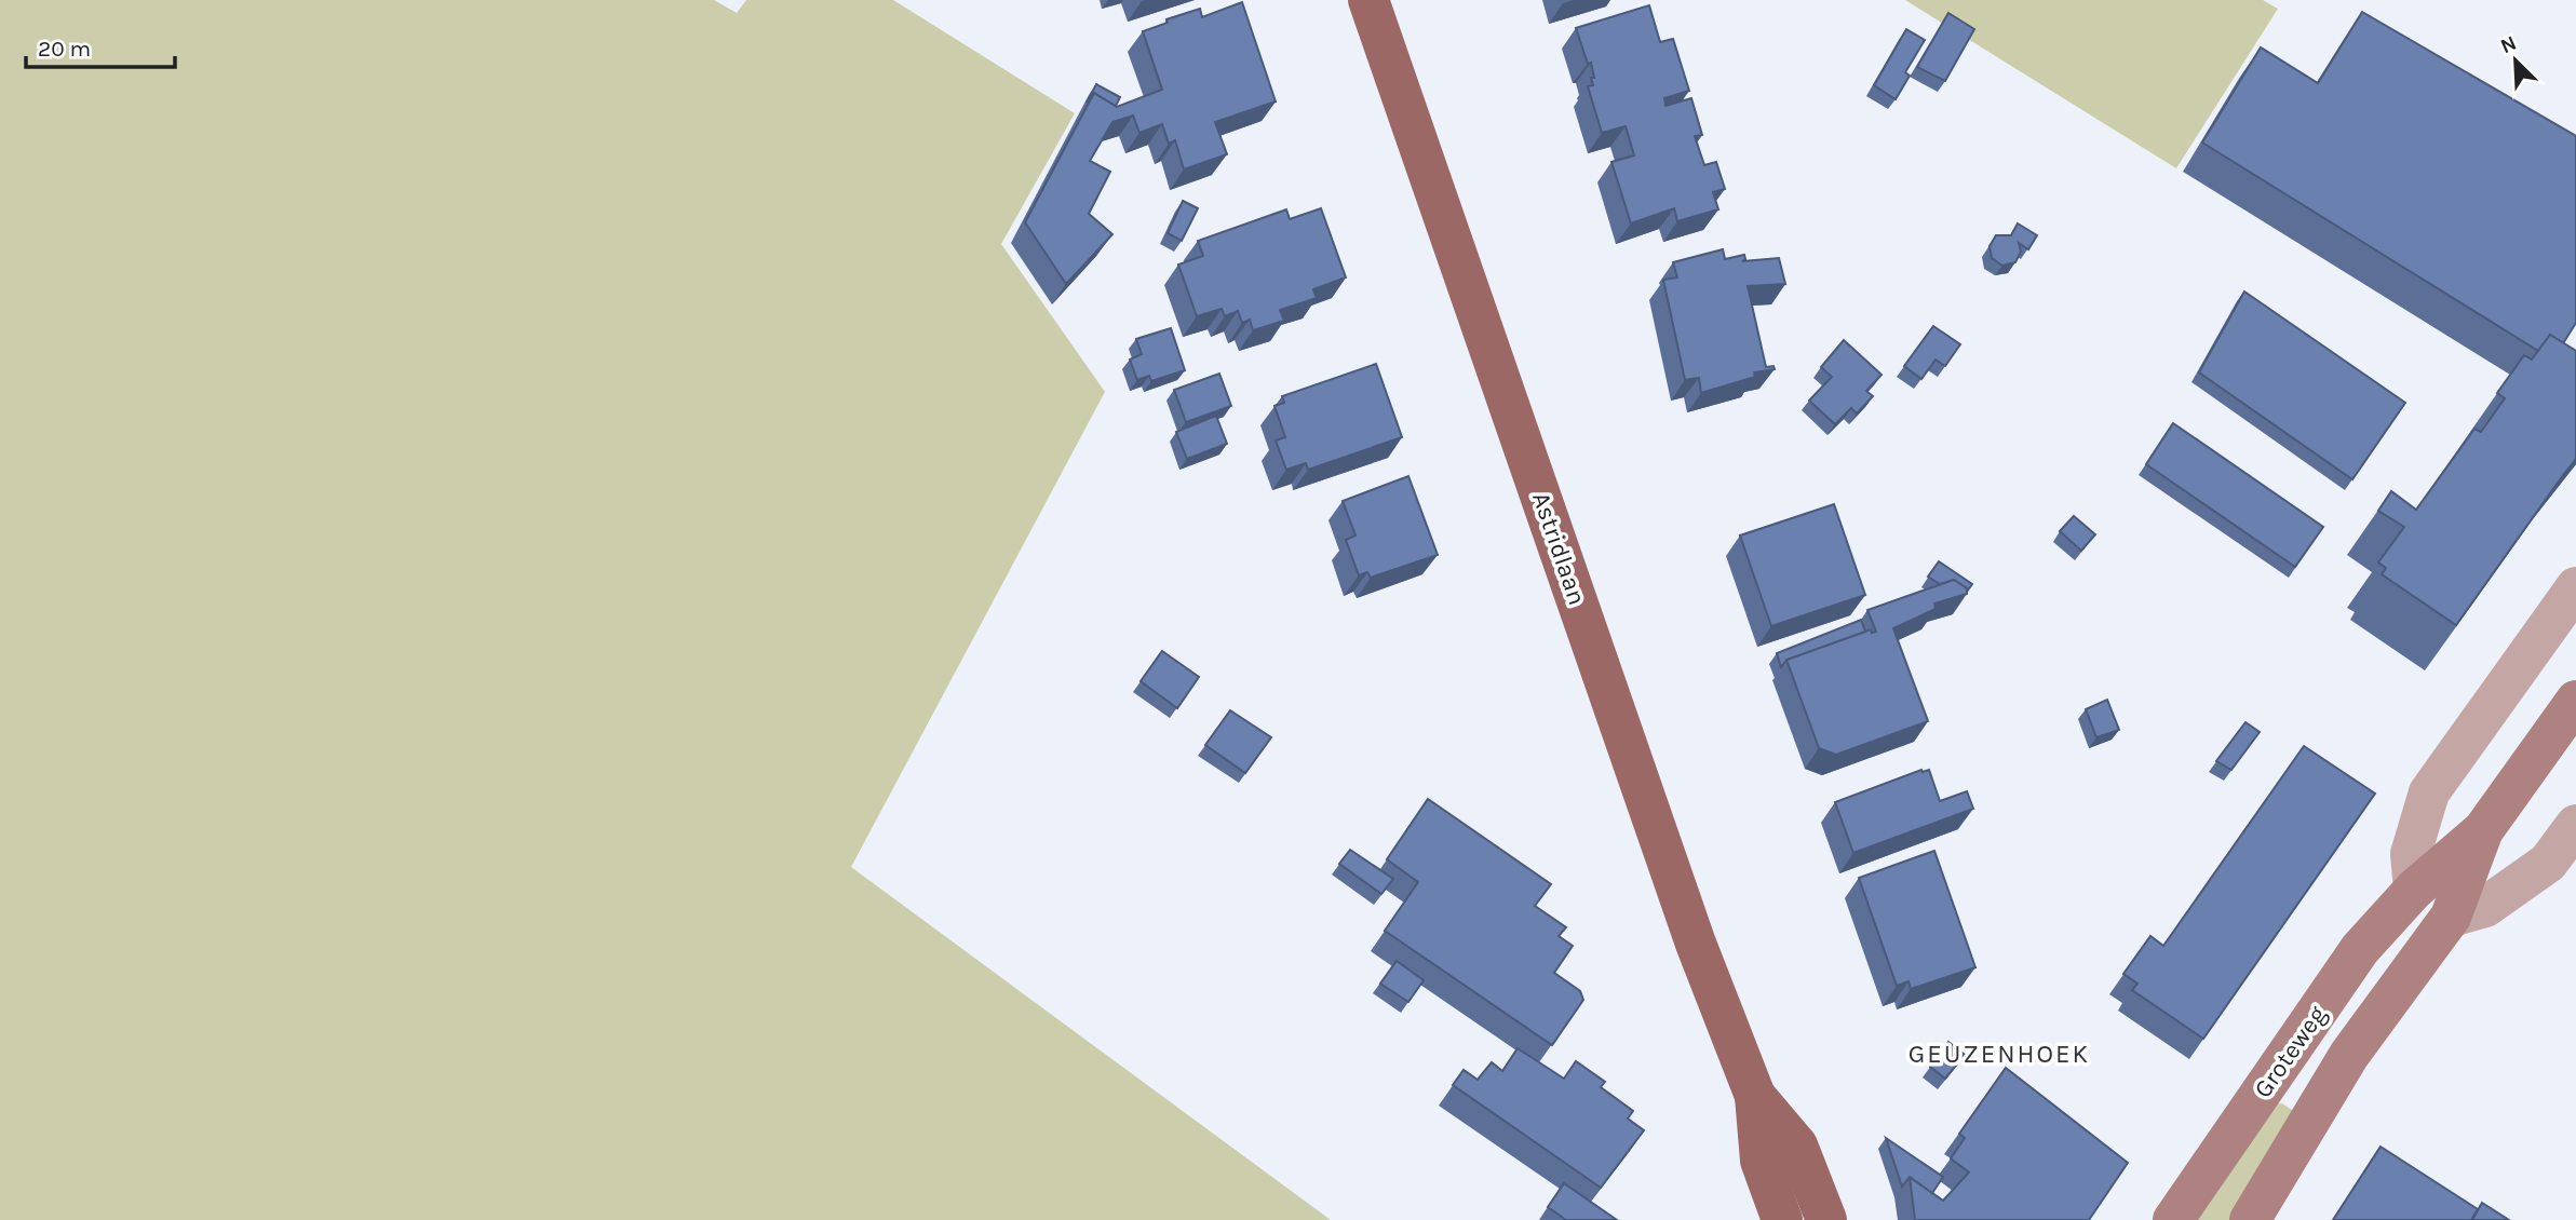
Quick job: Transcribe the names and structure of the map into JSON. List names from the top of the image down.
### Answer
{
  "streets": {
    "main road": ["Astridlaan", "Groteweg"]
  },
  "districts": ["GEUZENHOEK"],
  "scale_bar": "20 m",
  "north": "top left"
}
